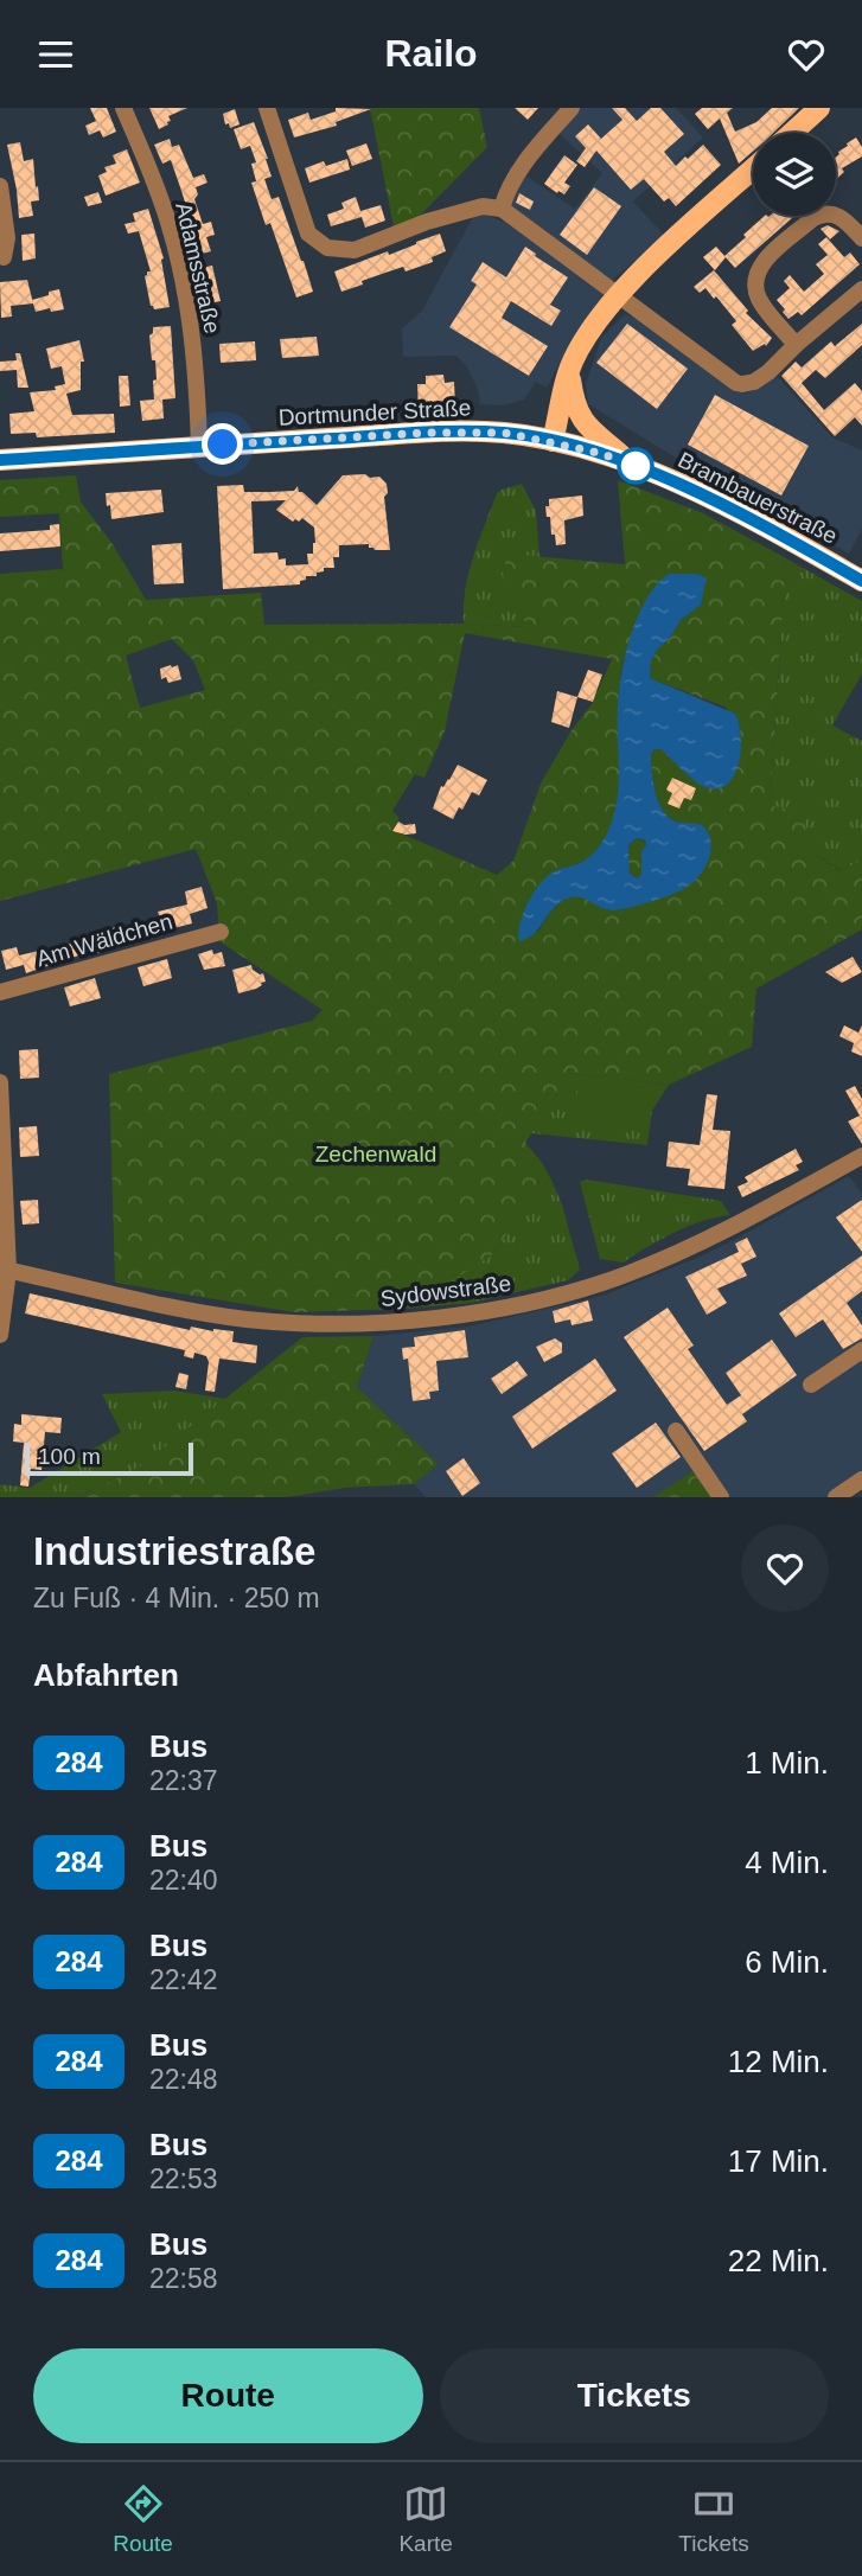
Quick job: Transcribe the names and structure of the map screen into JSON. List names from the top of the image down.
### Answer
{
  "streets": {
    "main road": ["Dortmunder Straße", "Brambauerstraße"],
    "street": ["Adamsstraße", "Am Wäldchen", "Sydowstraße"]
  },
  "crossings": [
    ["Adamsstraße", "Dortmunder Straße"],
    ["Dortmunder Straße", "Brambauerstraße"]
  ],
  "parks": ["Zechenwald"],
  "lines": ["bus line 284"],
  "scale_bar": "100 m",
  "page": {
    "header": "Railo",
    "scale": "100 m",
    "heading": [
      ["Industriestraße", "Zu Fuß · 4 Min. · 250 m"],
      "Abfahrten"
    ],
    "list": [
      {
        "mark": "284",
        "name": "Bus",
        "note": "22:37",
        "value": "1 Min."
      },
      {
        "mark": "284",
        "name": "Bus",
        "note": "22:40",
        "value": "4 Min."
      },
      {
        "mark": "284",
        "name": "Bus",
        "note": "22:42",
        "value": "6 Min."
      },
      {
        "mark": "284",
        "name": "Bus",
        "note": "22:48",
        "value": "12 Min."
      },
      {
        "mark": "284",
        "name": "Bus",
        "note": "22:53",
        "value": "17 Min."
      },
      {
        "mark": "284",
        "name": "Bus",
        "note": "22:58",
        "value": "22 Min."
      }
    ],
    "buttons": ["Route", "Tickets"],
    "tabs": ["Route", "Karte", "Tickets"]
  }
}
